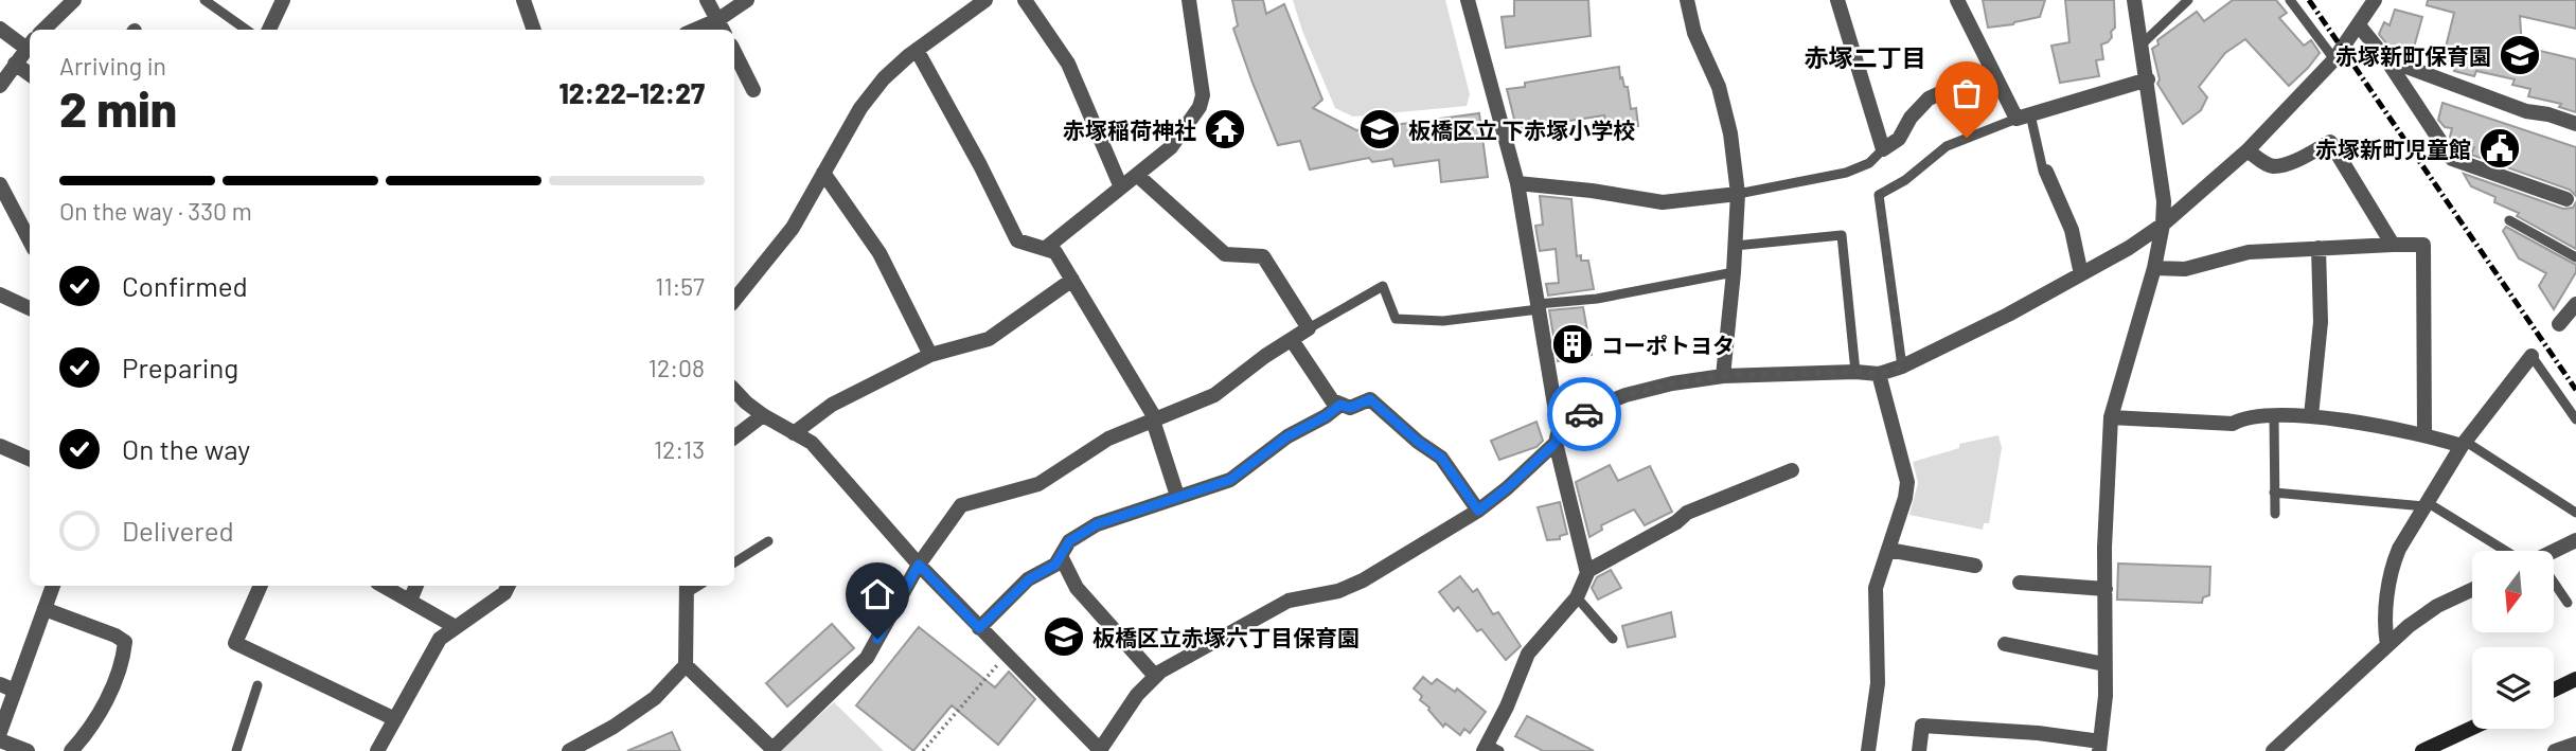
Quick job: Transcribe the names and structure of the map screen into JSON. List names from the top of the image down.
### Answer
{
  "districts": ["赤塚二丁目"],
  "places": {
    "school or university": ["赤塚新町保育園", "板橋区立 下赤塚小学校", "板橋区立赤塚六丁目保育園"],
    "temple": ["赤塚稲荷神社"],
    "public building": ["赤塚新町児童館"],
    "building": ["コーポトヨタ"]
  },
  "north": "bottom",
  "page": {
    "heading": ["2 min", "Arriving in", "12:22–12:27"],
    "bar": "On the way · 330 m",
    "list": [
      ["Confirmed", "11:57"],
      ["Preparing", "12:08"],
      ["On the way", "12:13"],
      "Delivered"
    ]
  }
}
